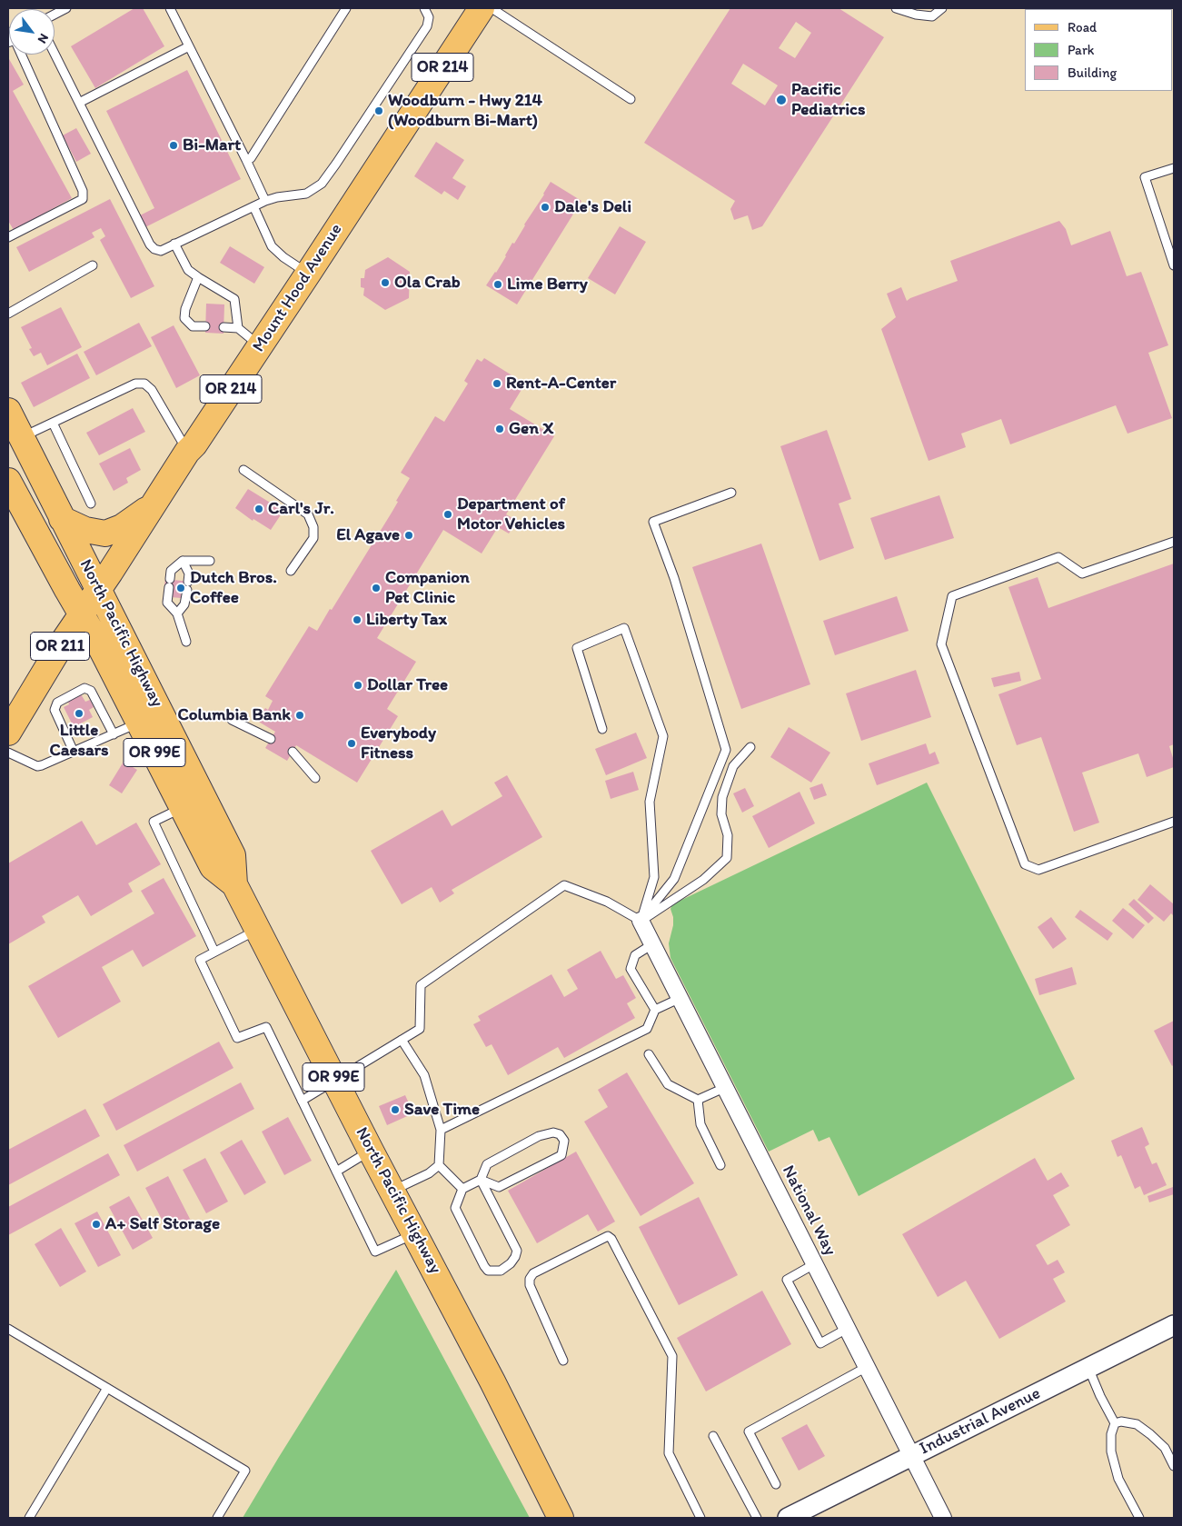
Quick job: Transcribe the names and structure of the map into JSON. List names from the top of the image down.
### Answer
{
  "streets": {
    "main road": [
      "OR 214",
      "Mount Hood Avenue",
      "North Pacific Highway",
      "OR 211",
      "OR 99E"
    ],
    "street": ["National Way", "Industrial Avenue"]
  },
  "crossings": [
    ["OR 214", "Mount Hood Avenue"],
    ["OR 214", "North Pacific Highway"],
    ["Mount Hood Avenue", "North Pacific Highway"],
    ["Mount Hood Avenue", "OR 211"],
    ["North Pacific Highway", "OR 211"],
    ["National Way", "Industrial Avenue"]
  ],
  "places": [
    "Pacific Pediatrics",
    "Woodburn - Hwy 214 (Woodburn Bi-Mart)",
    "Bi-Mart",
    "Dale's Deli",
    "Ola Crab",
    "Lime Berry",
    "Rent-A-Center",
    "Gen X",
    "Carl's Jr.",
    "Department of Motor Vehicles",
    "El Agave",
    "Dutch Bros. Coffee",
    "Companion Pet Clinic",
    "Liberty Tax",
    "Dollar Tree",
    "Little Caesars",
    "Columbia Bank",
    "Everybody Fitness",
    "Save Time",
    "A+ Self Storage"
  ],
  "legend": ["Road", "Park", "Building"],
  "north": "bottom right"
}
